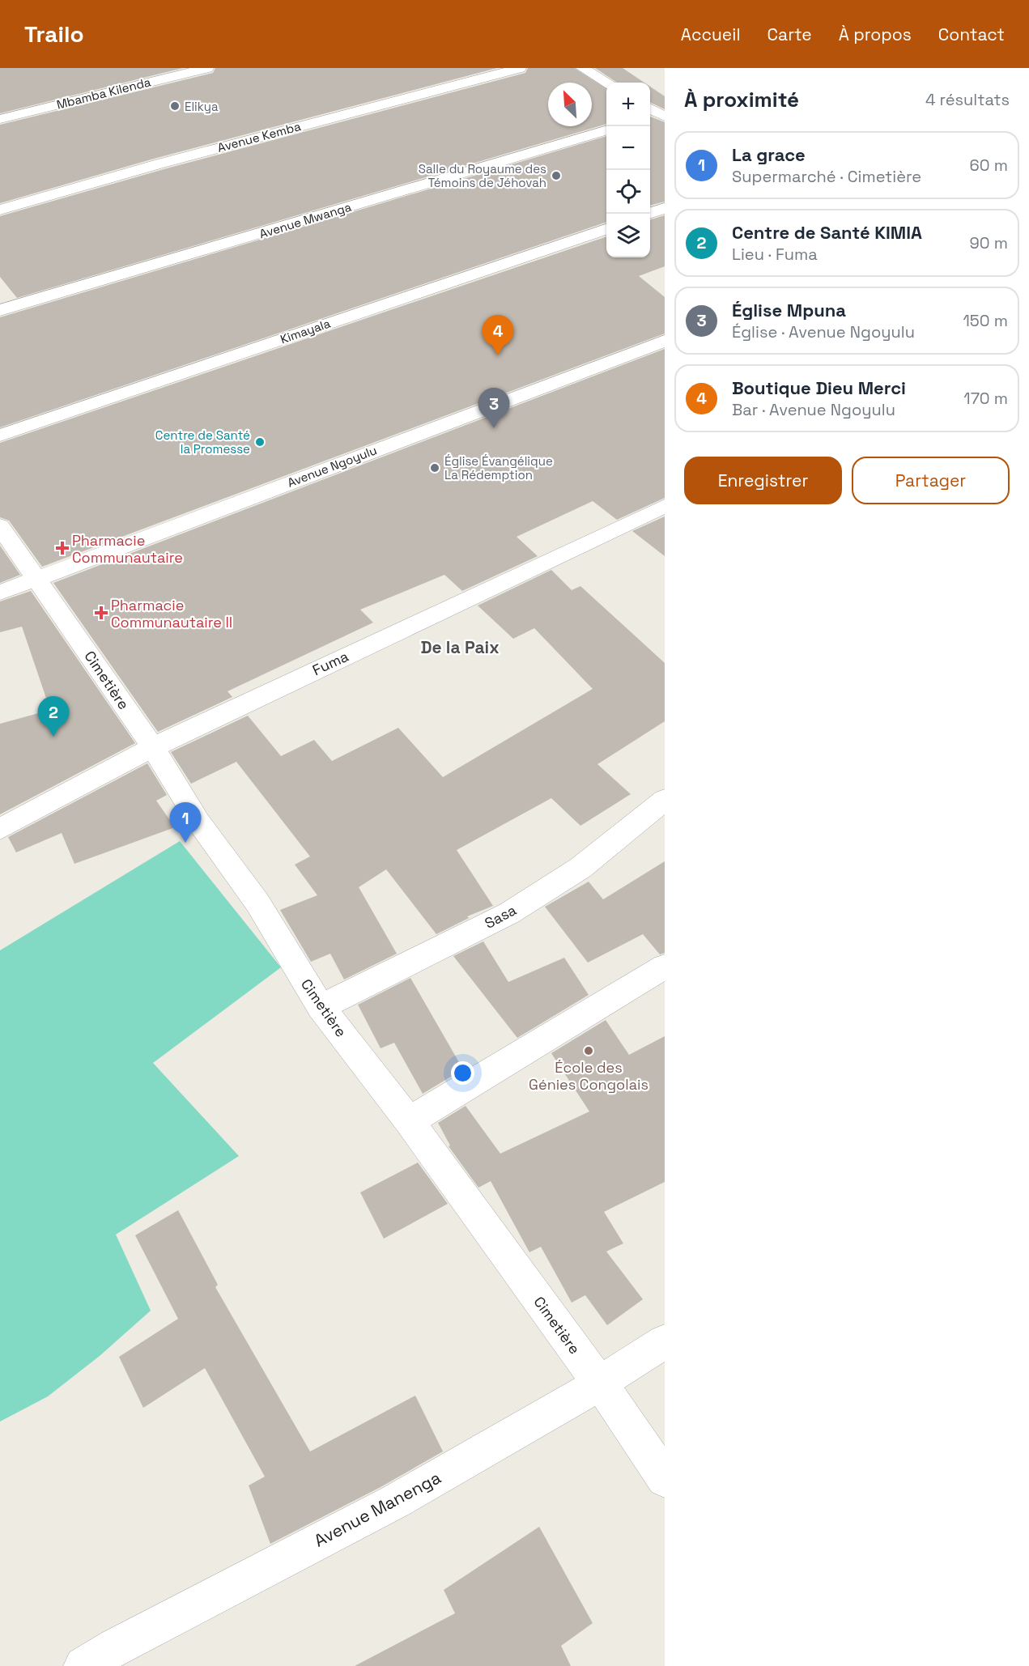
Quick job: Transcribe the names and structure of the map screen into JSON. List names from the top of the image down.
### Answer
{
  "streets": {
    "street": [
      "Mbamba Kilenda",
      "Avenue Kemba",
      "Avenue Mwanga",
      "Kimayala",
      "Avenue Ngoyulu",
      "Fuma",
      "Cimetière",
      "Sasa",
      "Avenue Manenga"
    ]
  },
  "crossings": [
    ["Avenue Ngoyulu", "Cimetière"],
    ["Fuma", "Cimetière"],
    ["Cimetière", "Sasa"],
    ["Cimetière", "Avenue Manenga"]
  ],
  "districts": ["De la Paix"],
  "places": {
    "other": [
      "Elikya",
      "Salle du Royaume des Témoins de Jéhovah",
      "Centre de Santé la Promesse",
      "Église Évangélique La Rédemption",
      "École des Génies Congolais"
    ],
    "health": ["Pharmacie Communautaire", "Pharmacie Communautaire II"]
  },
  "north": "top left",
  "page": {
    "header": "Trailo",
    "nav": [
      "Accueil",
      "Carte",
      "À propos",
      "Contact"
    ],
    "heading": ["À proximité", "4 résultats"],
    "map_buttons": ["+", "−"],
    "list": [
      {
        "mark": "1",
        "name": "La grace",
        "note": "Supermarché · Cimetière",
        "value": "60 m"
      },
      {
        "mark": "2",
        "name": "Centre de Santé KIMIA",
        "note": "Lieu · Fuma",
        "value": "90 m"
      },
      {
        "mark": "3",
        "name": "Église Mpuna",
        "note": "Église · Avenue Ngoyulu",
        "value": "150 m"
      },
      {
        "mark": "4",
        "name": "Boutique Dieu Merci",
        "note": "Bar · Avenue Ngoyulu",
        "value": "170 m"
      }
    ],
    "pins": [
      "4",
      "3",
      "2",
      "1"
    ],
    "buttons": ["Enregistrer", "Partager"]
  }
}
